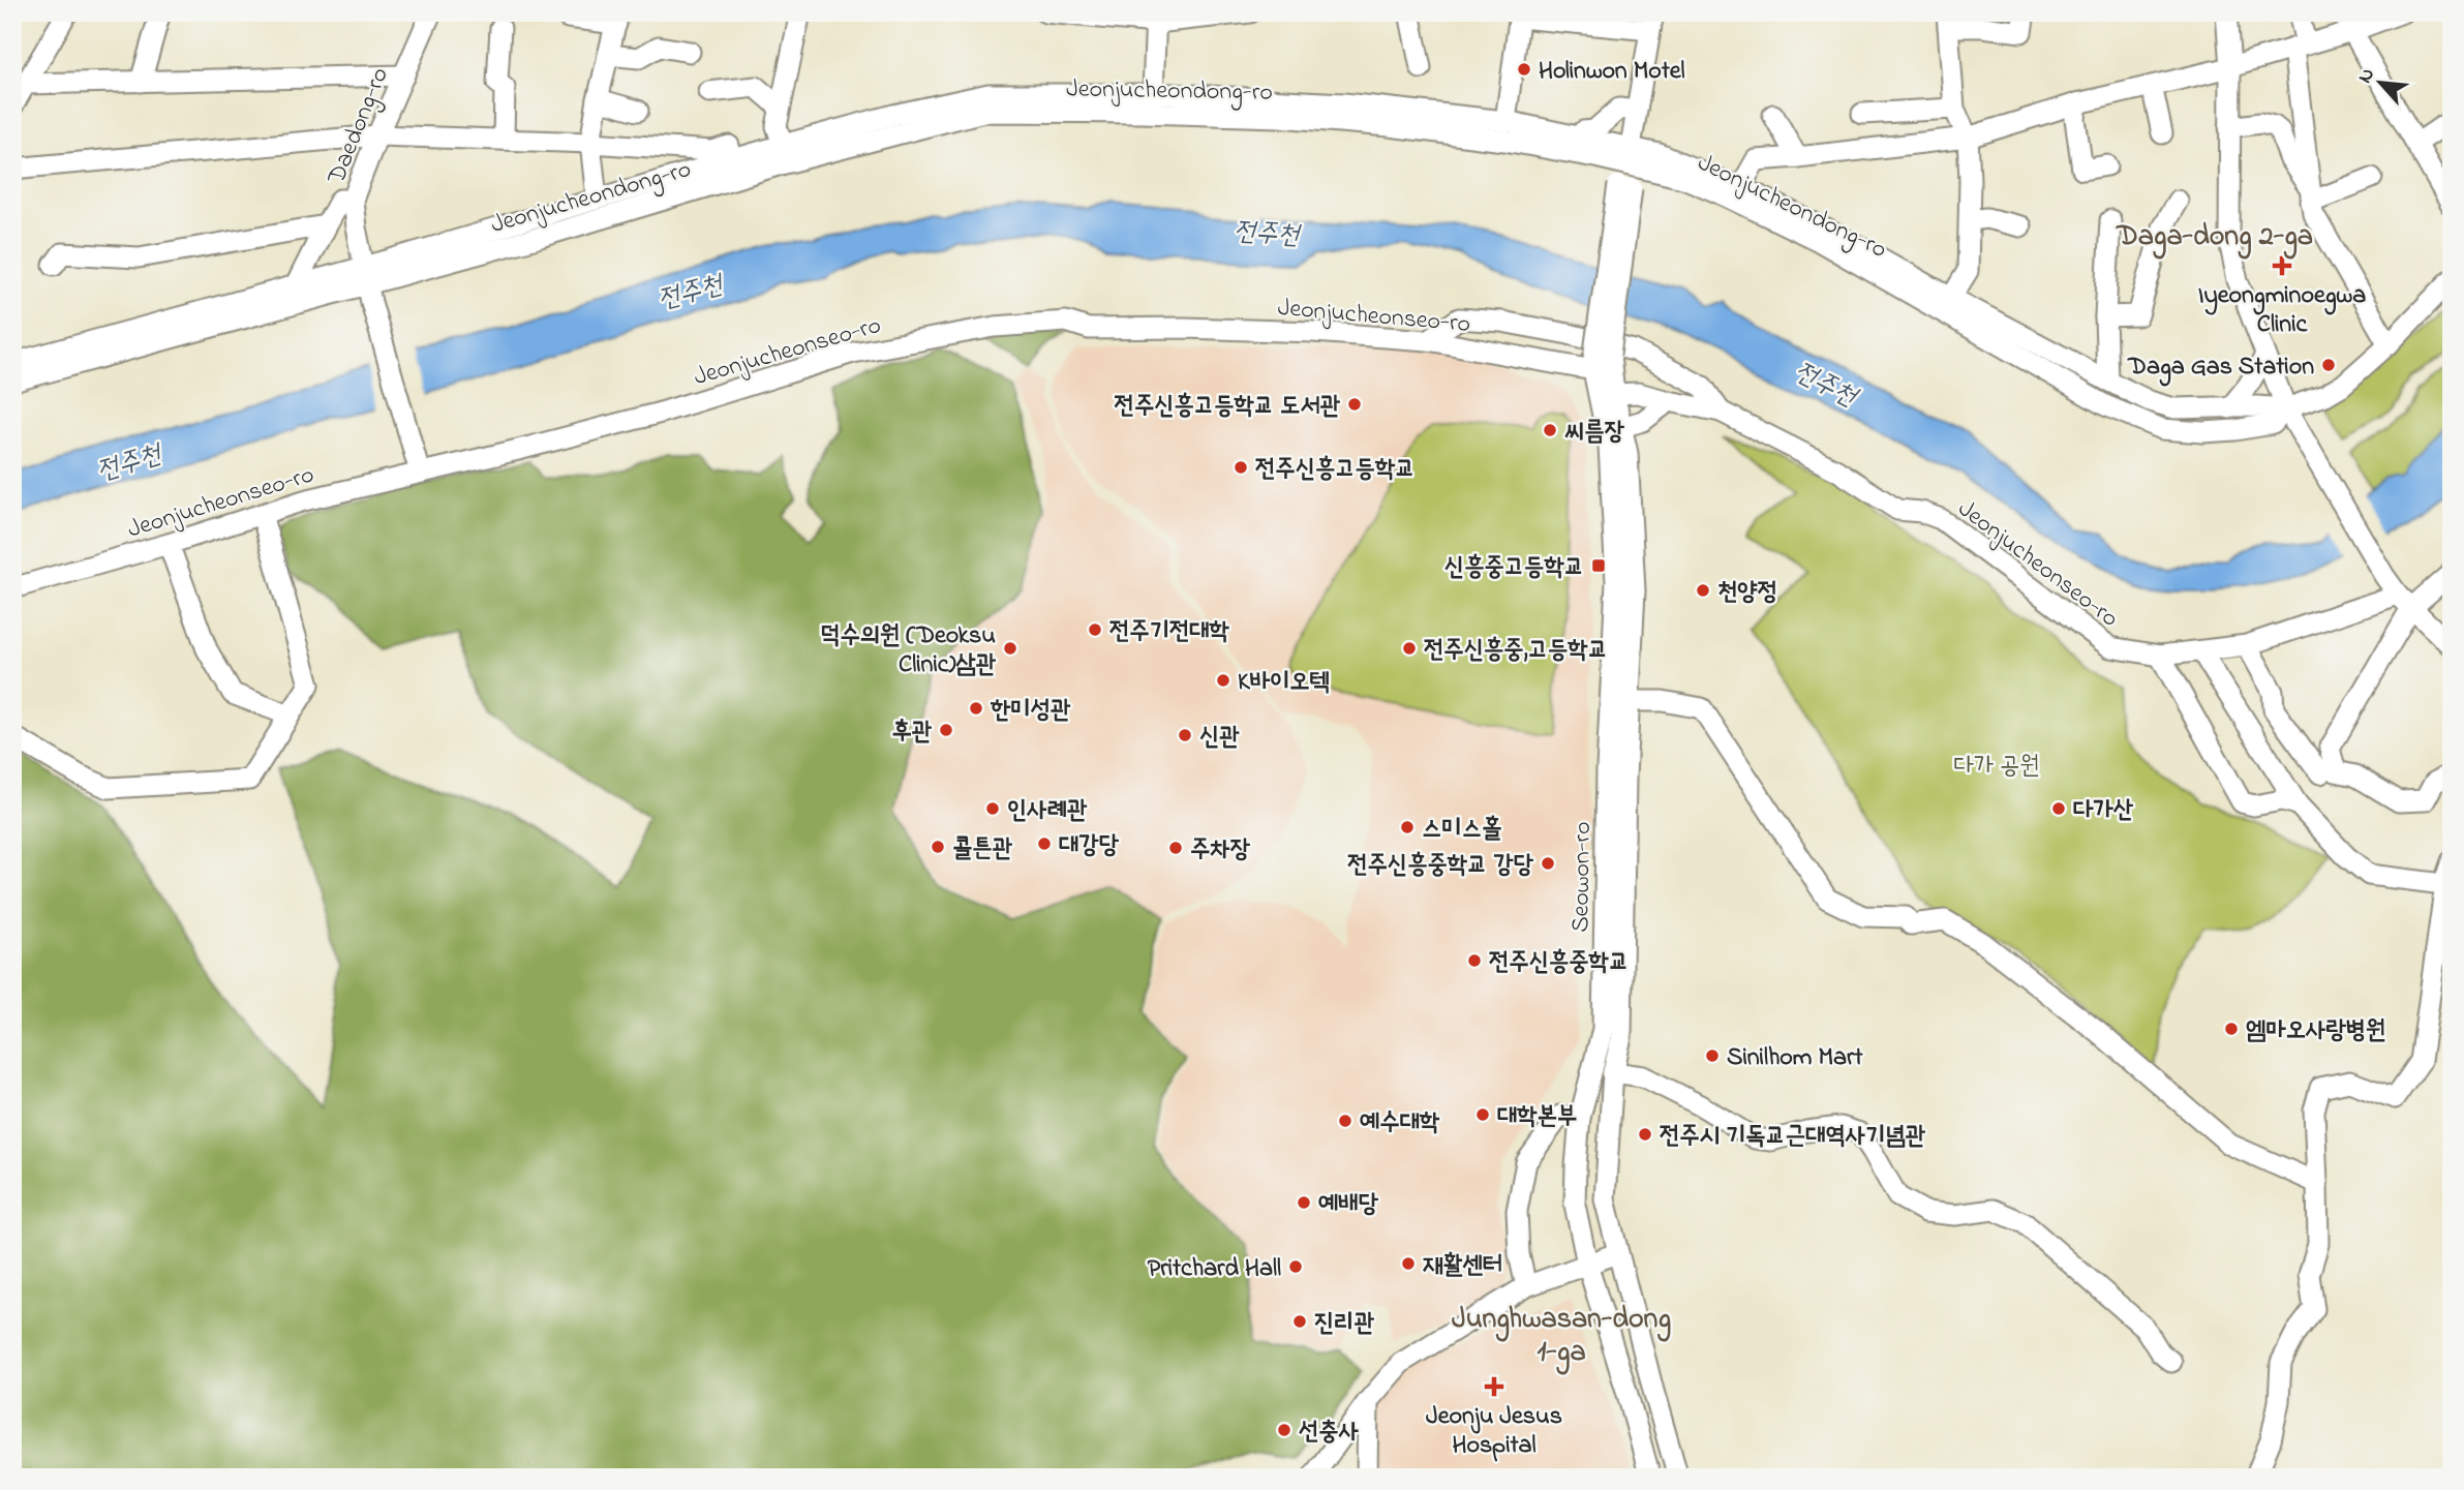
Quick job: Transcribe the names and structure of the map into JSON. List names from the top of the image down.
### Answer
{
  "streets": {
    "street": [
      "Jeonjucheondong-ro",
      "Daedong-ro",
      "Jeonjucheonseo-ro",
      "Seowon-ro"
    ]
  },
  "crossings": [
    ["Jeonjucheondong-ro", "Daedong-ro"],
    ["Daedong-ro", "Jeonjucheonseo-ro"],
    ["Jeonjucheonseo-ro", "Seowon-ro"]
  ],
  "districts": ["Daga-dong 2-ga", "Junghwasan-dong 1-ga"],
  "water": ["전주천"],
  "parks": ["다가 공원"],
  "places": {
    "other": [
      "Holinwon Motel",
      "Daga Gas Station",
      "전주신흥고등학교 도서관",
      "씨름장",
      "전주신흥고등학교",
      "천양정",
      "전주기전대학",
      "덕수의원 (Deoksu Clinic)삼관",
      "전주신흥중,고등학교",
      "K바이오텍",
      "한미성관",
      "후관",
      "신관",
      "인사례관",
      "다가산",
      "스미스홀",
      "대강당",
      "콜튼관",
      "주차장",
      "전주신흥중학교 강당",
      "전주신흥중학교",
      "엠마오사랑병원",
      "Sinilhom Mart",
      "대학본부",
      "예수대학",
      "전주시 기독교근대역사기념관",
      "예배당",
      "재활센터",
      "Pritchard Hall",
      "진리관",
      "선충사"
    ],
    "health": ["Iyeongminoegwa Clinic", "Jeonju Jesus Hospital"],
    "transit": ["신흥중고등학교"]
  },
  "north": "top left"
}
